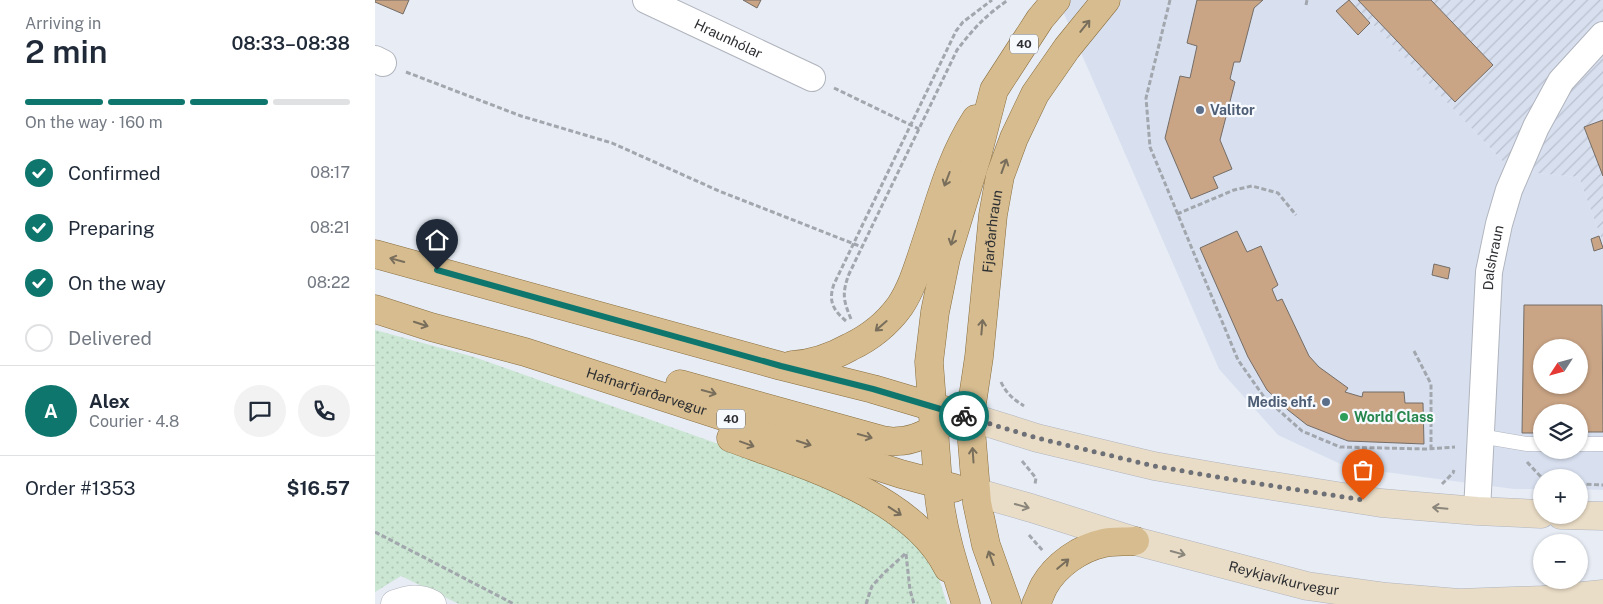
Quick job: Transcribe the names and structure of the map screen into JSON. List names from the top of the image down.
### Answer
{
  "streets": {
    "main road": [
      "40",
      "Fjarðarhraun",
      "Hafnarfjarðarvegur",
      "Reykjavíkurvegur"
    ],
    "street": ["Hraunhólar", "Dalshraun"]
  },
  "crossings": [
    ["Fjarðarhraun", "Hafnarfjarðarvegur"],
    ["Fjarðarhraun", "Reykjavíkurvegur"],
    ["Hafnarfjarðarvegur", "Reykjavíkurvegur"]
  ],
  "places": ["Valitor", "Medis ehf.", "World Class"],
  "north": "bottom left",
  "page": {
    "heading": ["2 min", "Arriving in", "08:33–08:38"],
    "panel": [
      "Alex",
      "Courier · 4.8",
      "Order #1353",
      "$16.57"
    ],
    "bar": "On the way · 160 m",
    "list": [
      ["Confirmed", "08:17"],
      ["Preparing", "08:21"],
      ["On the way", "08:22"],
      "Delivered"
    ],
    "map_buttons": ["+", "−"],
    "round": "A"
  }
}
